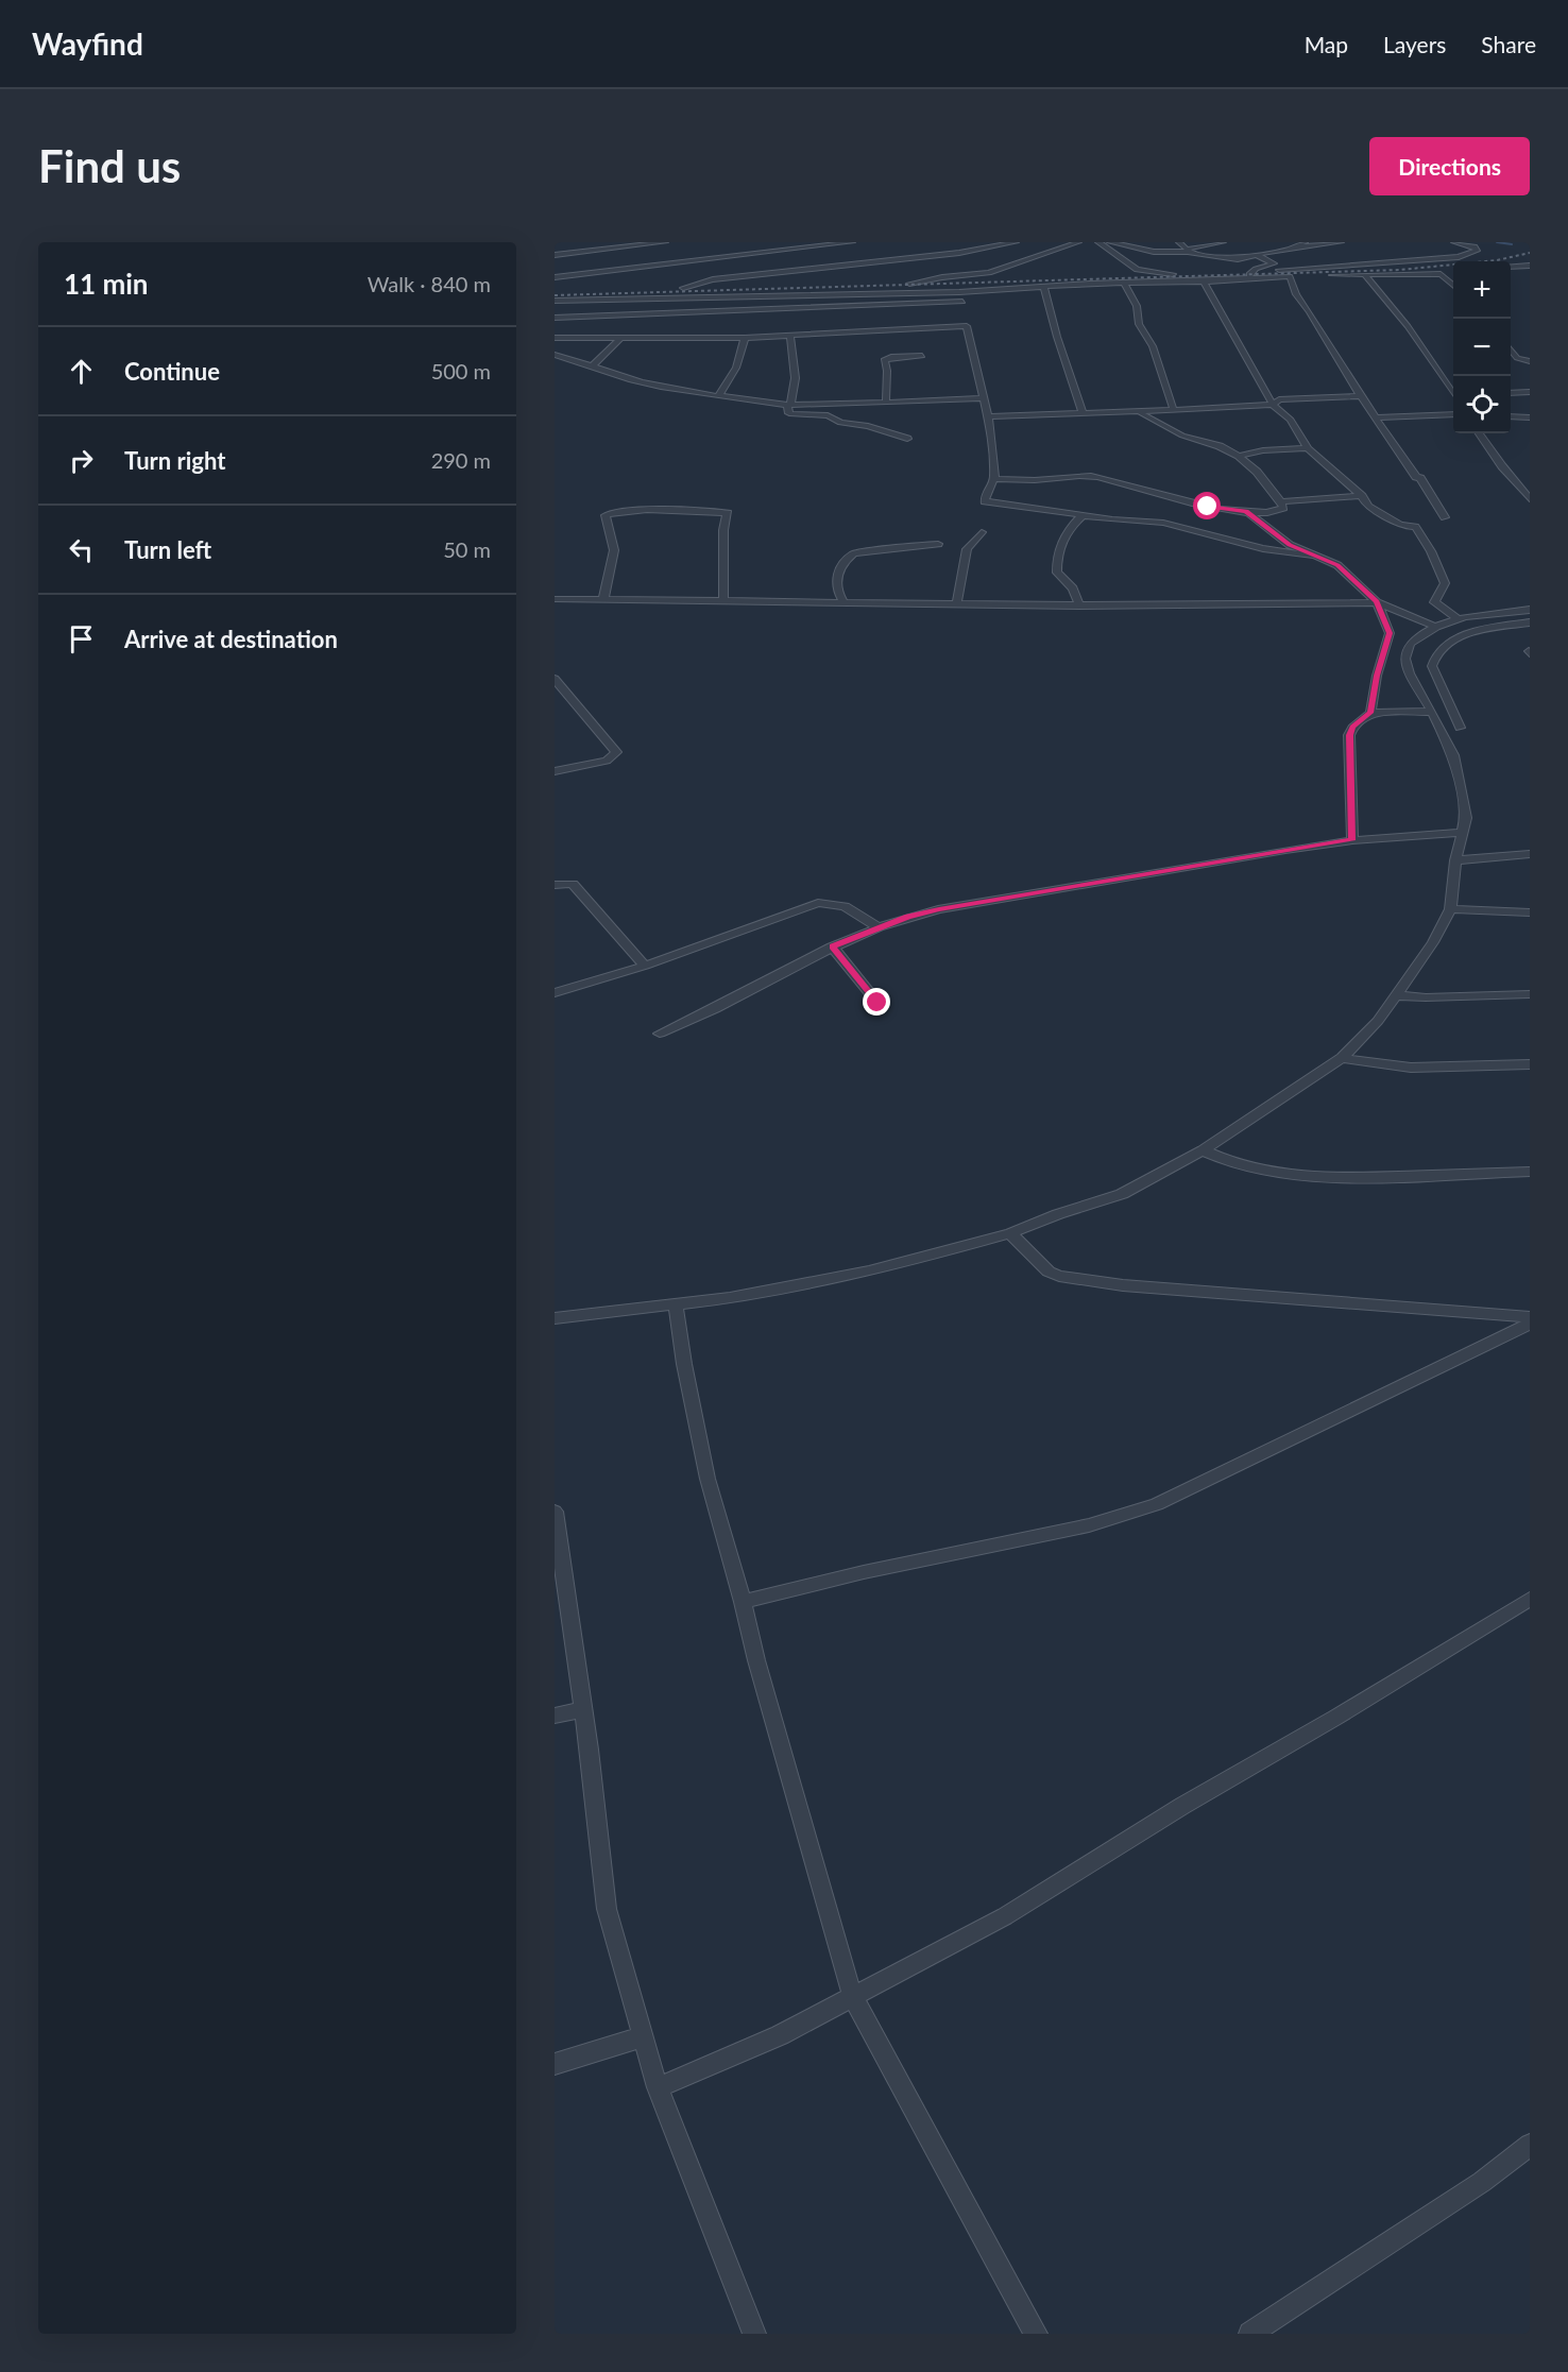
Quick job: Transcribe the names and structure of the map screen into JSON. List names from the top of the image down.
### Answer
{
  "page": {
    "header": "Wayfind",
    "nav": ["Map", "Layers", "Share"],
    "buttons": "Directions",
    "title": "Find us",
    "heading": ["11 min", "Walk · 840 m"],
    "map_buttons": ["+", "−"],
    "list": [
      ["Continue", "500 m"],
      ["Turn right", "290 m"],
      ["Turn left", "50 m"],
      "Arrive at destination"
    ]
  }
}
